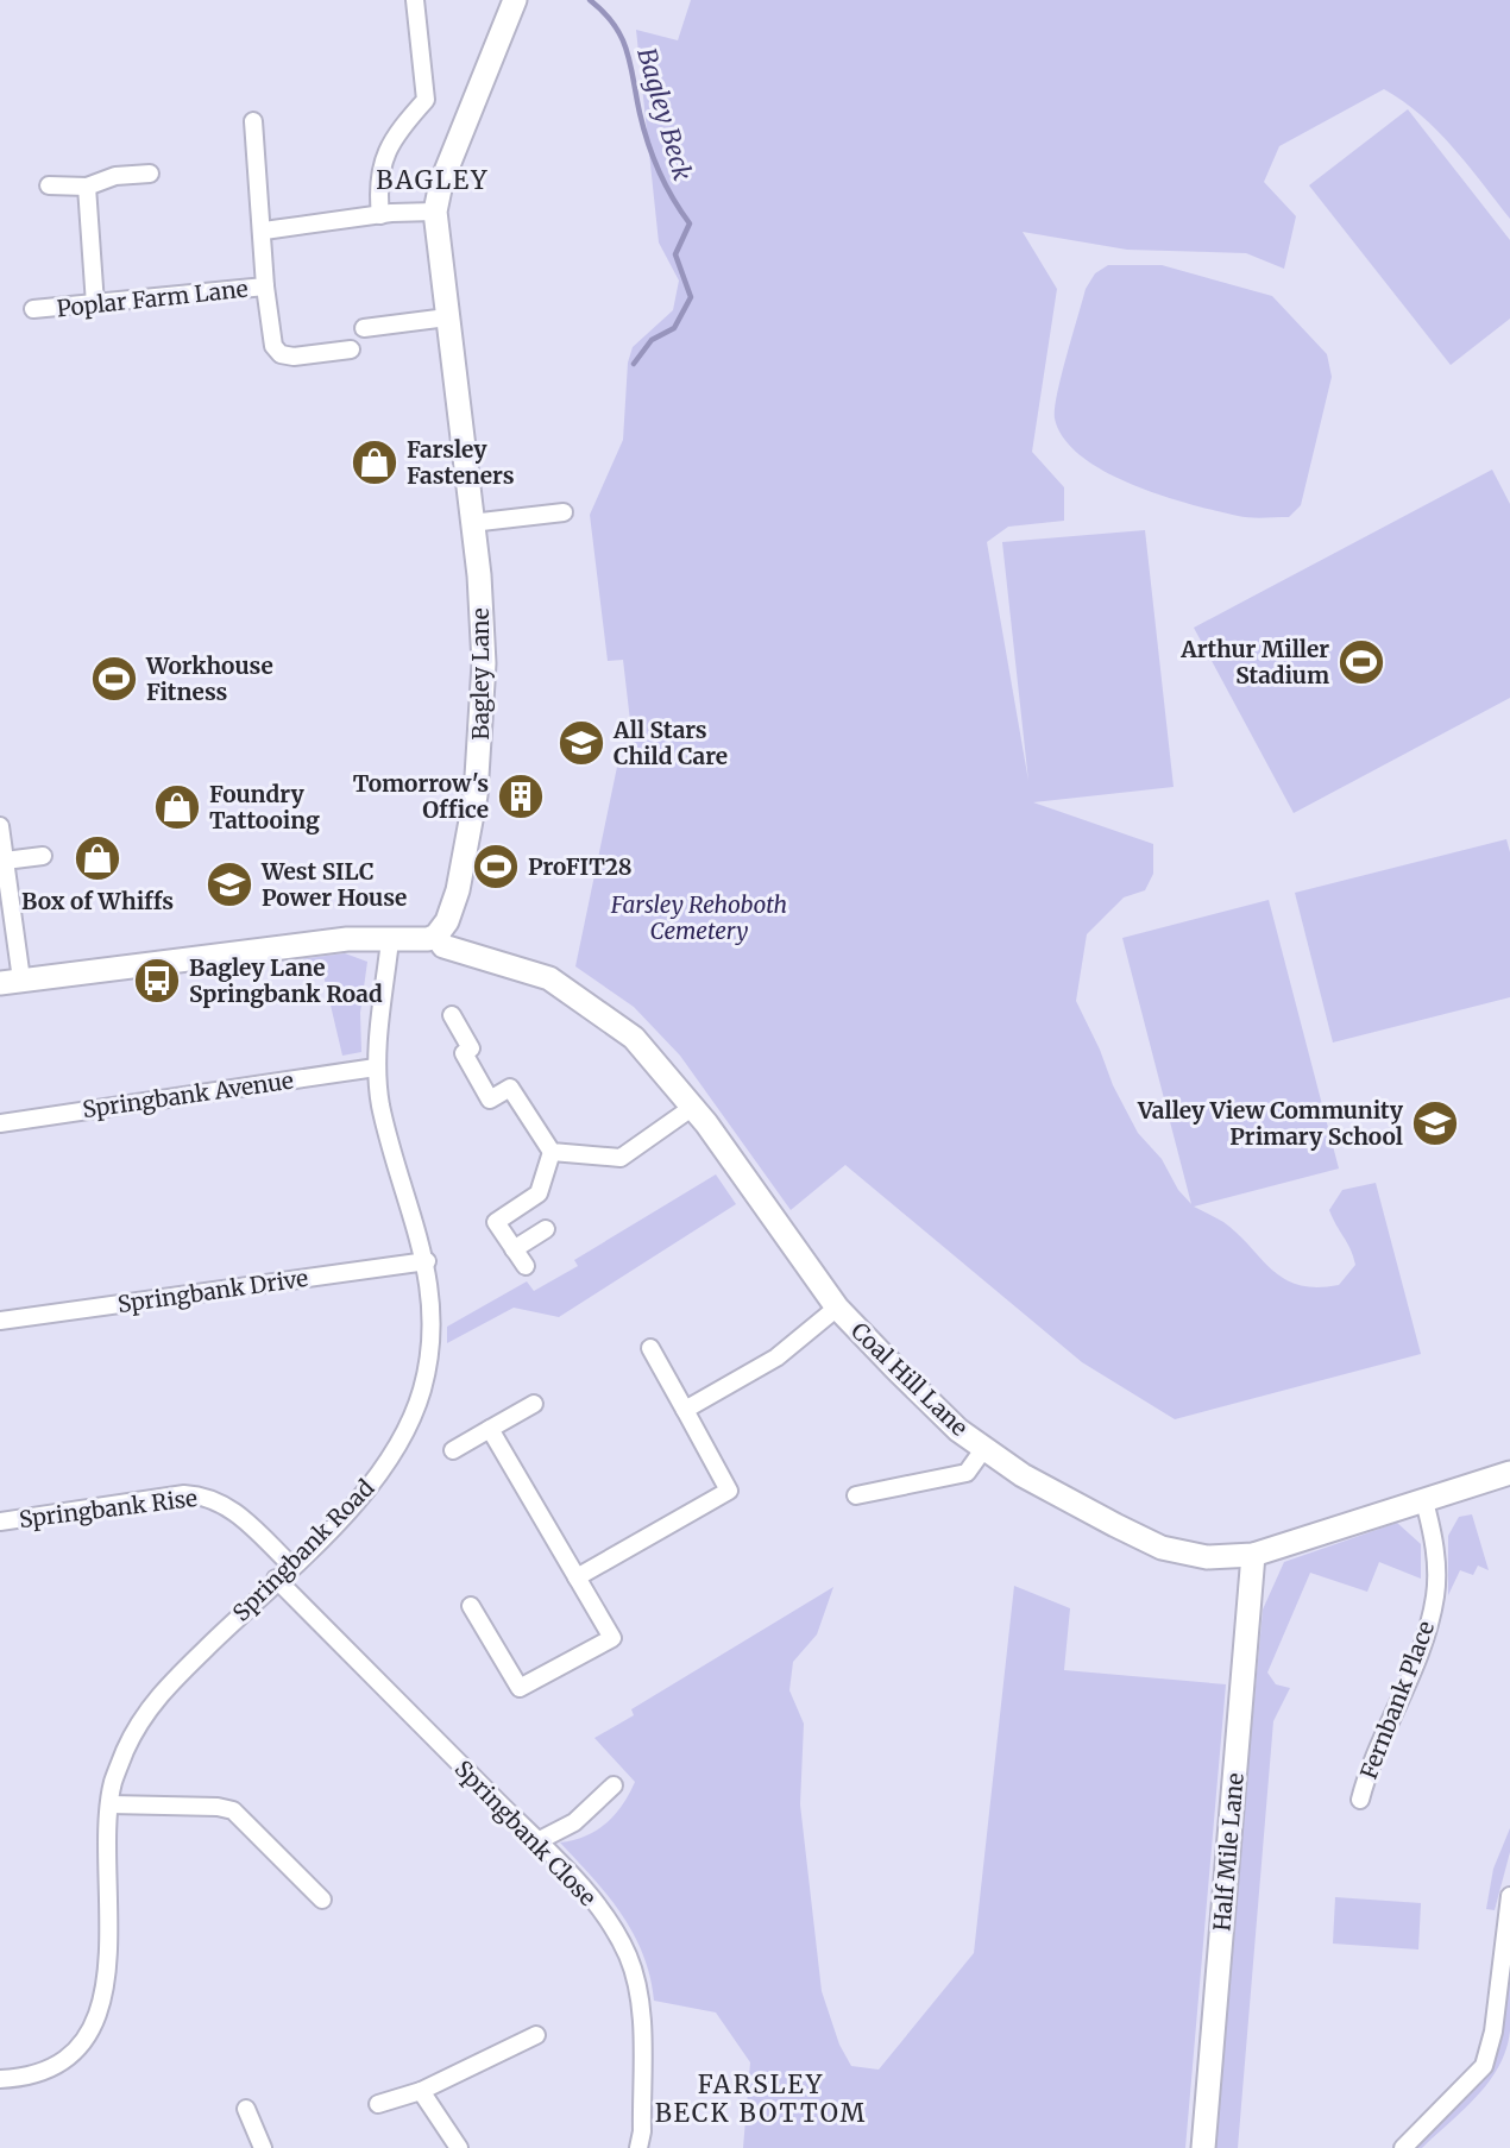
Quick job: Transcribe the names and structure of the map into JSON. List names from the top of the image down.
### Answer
{
  "streets": {
    "street": [
      "Poplar Farm Lane",
      "Bagley Lane",
      "Springbank Avenue",
      "Springbank Drive",
      "Coal Hill Lane",
      "Springbank Rise",
      "Springbank Road",
      "Fernbank Place",
      "Springbank Close",
      "Half Mile Lane"
    ]
  },
  "crossings": [
    ["Bagley Lane", "Coal Hill Lane"],
    ["Springbank Avenue", "Springbank Road"],
    ["Springbank Drive", "Springbank Road"],
    ["Coal Hill Lane", "Fernbank Place"],
    ["Coal Hill Lane", "Half Mile Lane"],
    ["Springbank Rise", "Springbank Road"],
    ["Springbank Road", "Springbank Close"]
  ],
  "districts": ["BAGLEY", "FARSLEY BECK BOTTOM"],
  "water": ["Bagley Beck"],
  "parks": ["Farsley Rehoboth Cemetery"],
  "places": {
    "shop": ["Farsley Fasteners", "Foundry Tattooing", "Box of Whiffs"],
    "sports": ["Arthur Miller Stadium", "Workhouse Fitness", "ProFIT28"],
    "school or university": ["All Stars Child Care", "West SILC Power House", "Valley View Community Primary School"],
    "building": ["Tomorrow's Office"],
    "bus stop": ["Bagley Lane Springbank Road"]
  }
}
